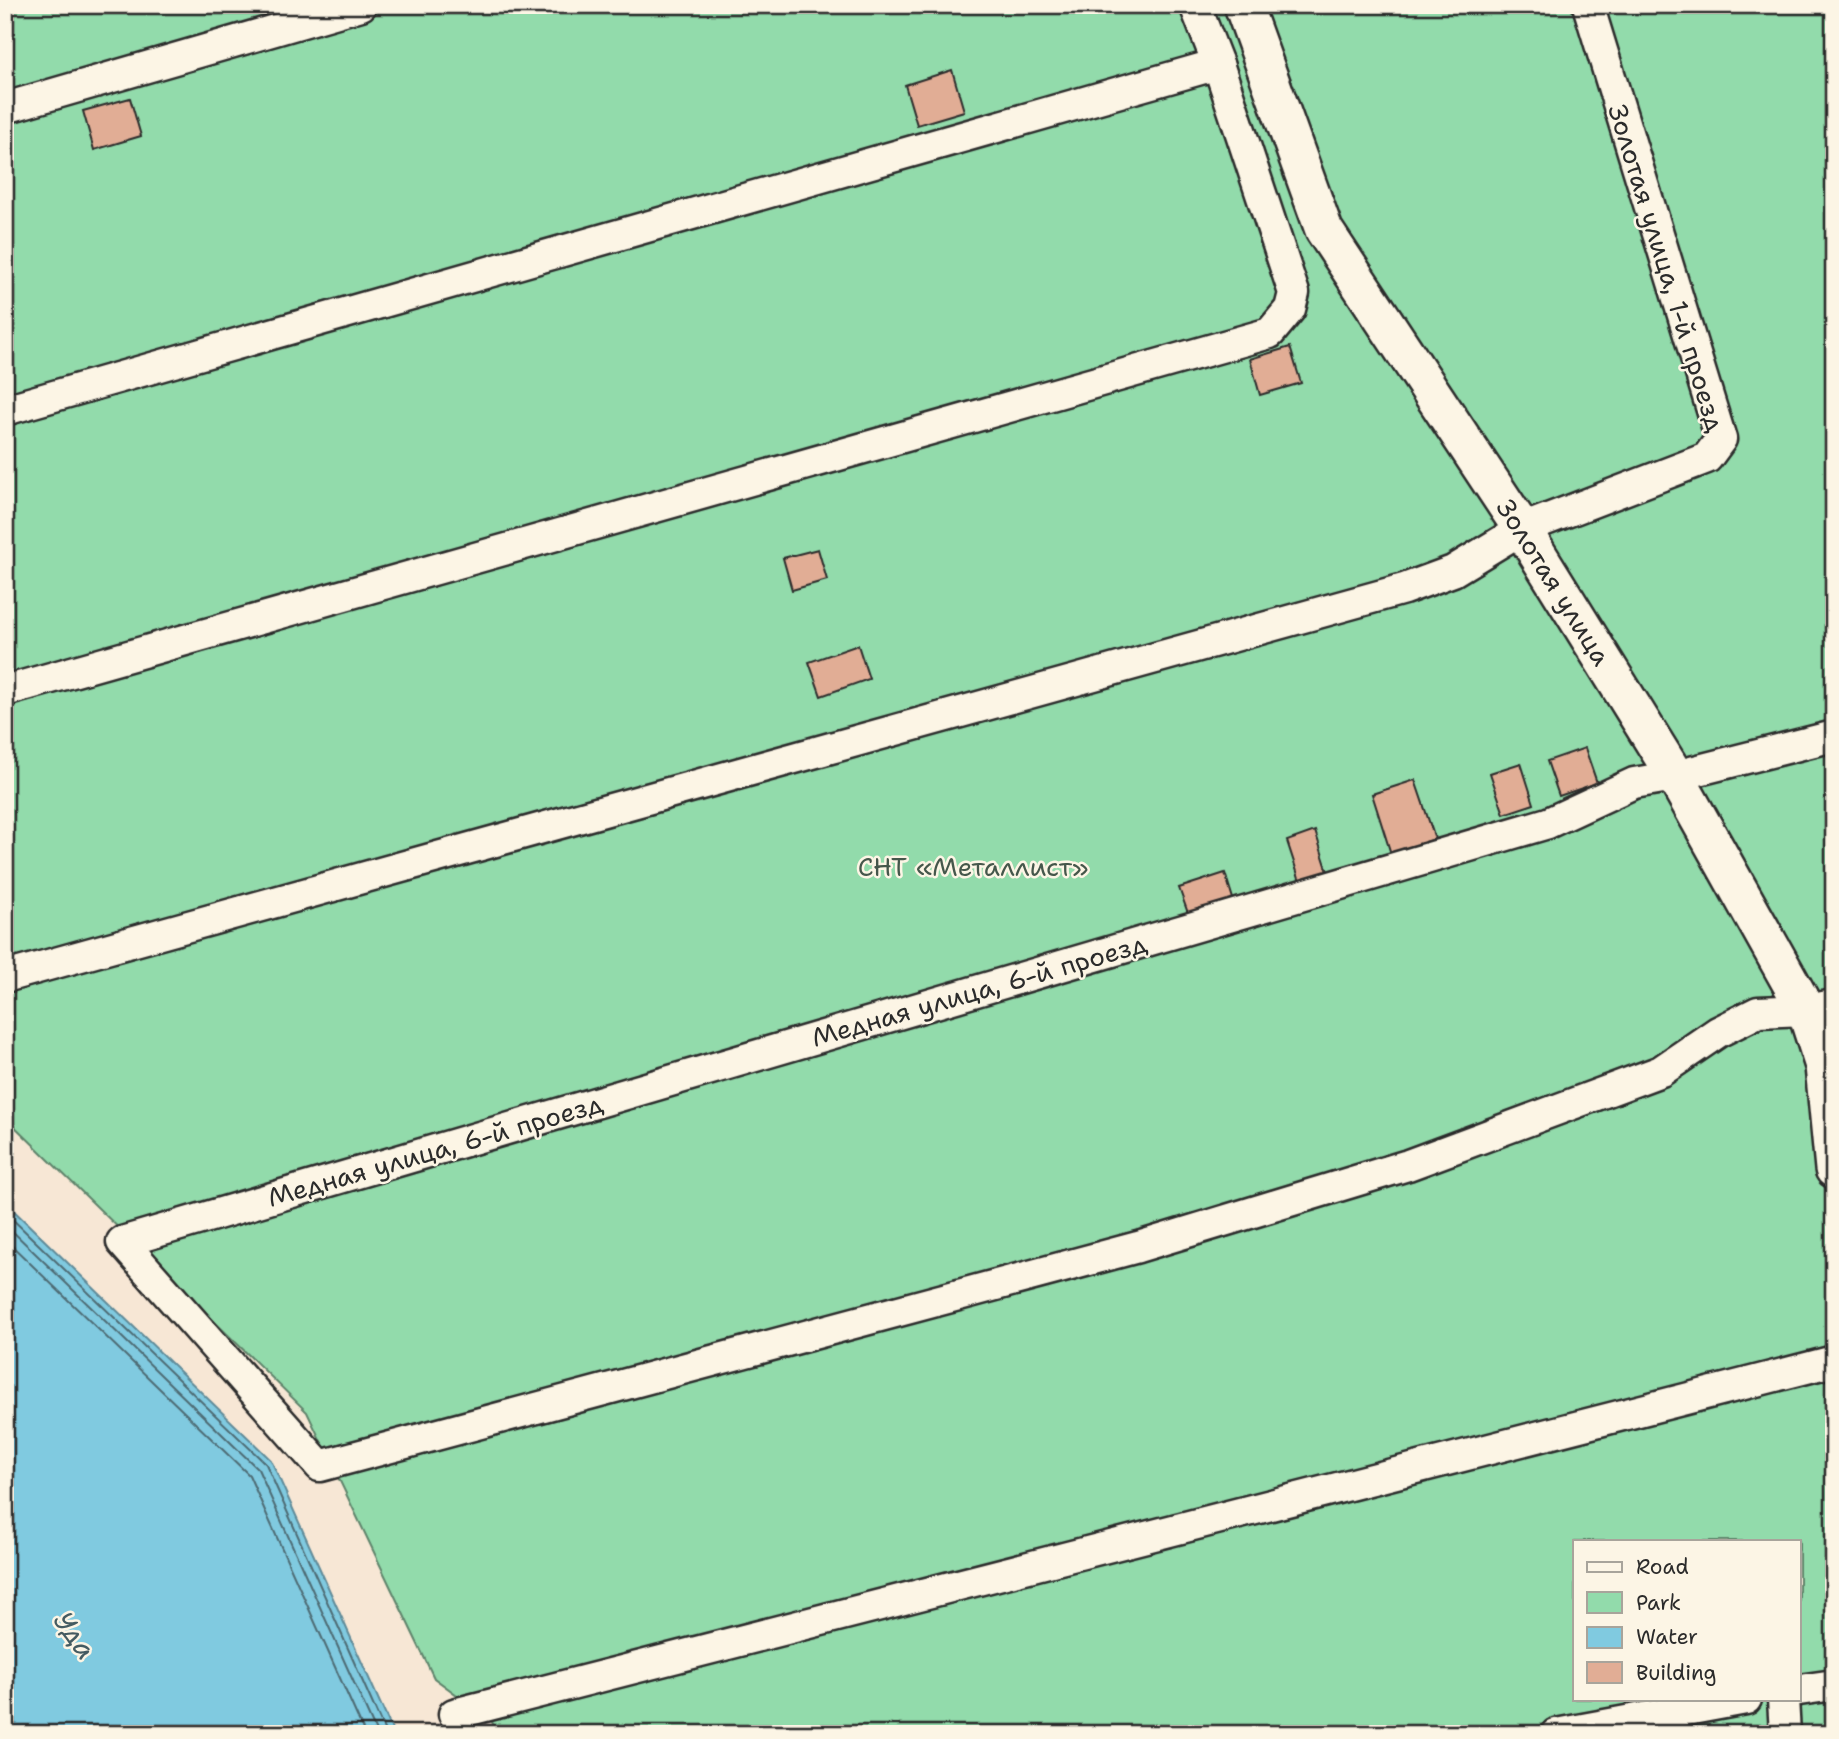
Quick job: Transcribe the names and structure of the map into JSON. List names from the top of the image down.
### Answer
{
  "streets": {
    "street": ["Золотая улица, 1-й проезд", "Золотая улица", "Медная улица, 6-й проезд"]
  },
  "crossings": [
    ["Золотая улица, 1-й проезд", "Золотая улица"],
    ["Золотая улица", "Медная улица, 6-й проезд"]
  ],
  "water": ["Уда"],
  "parks": ["СНТ «Металлист»"],
  "legend": [
    "Road",
    "Park",
    "Water",
    "Building"
  ]
}
